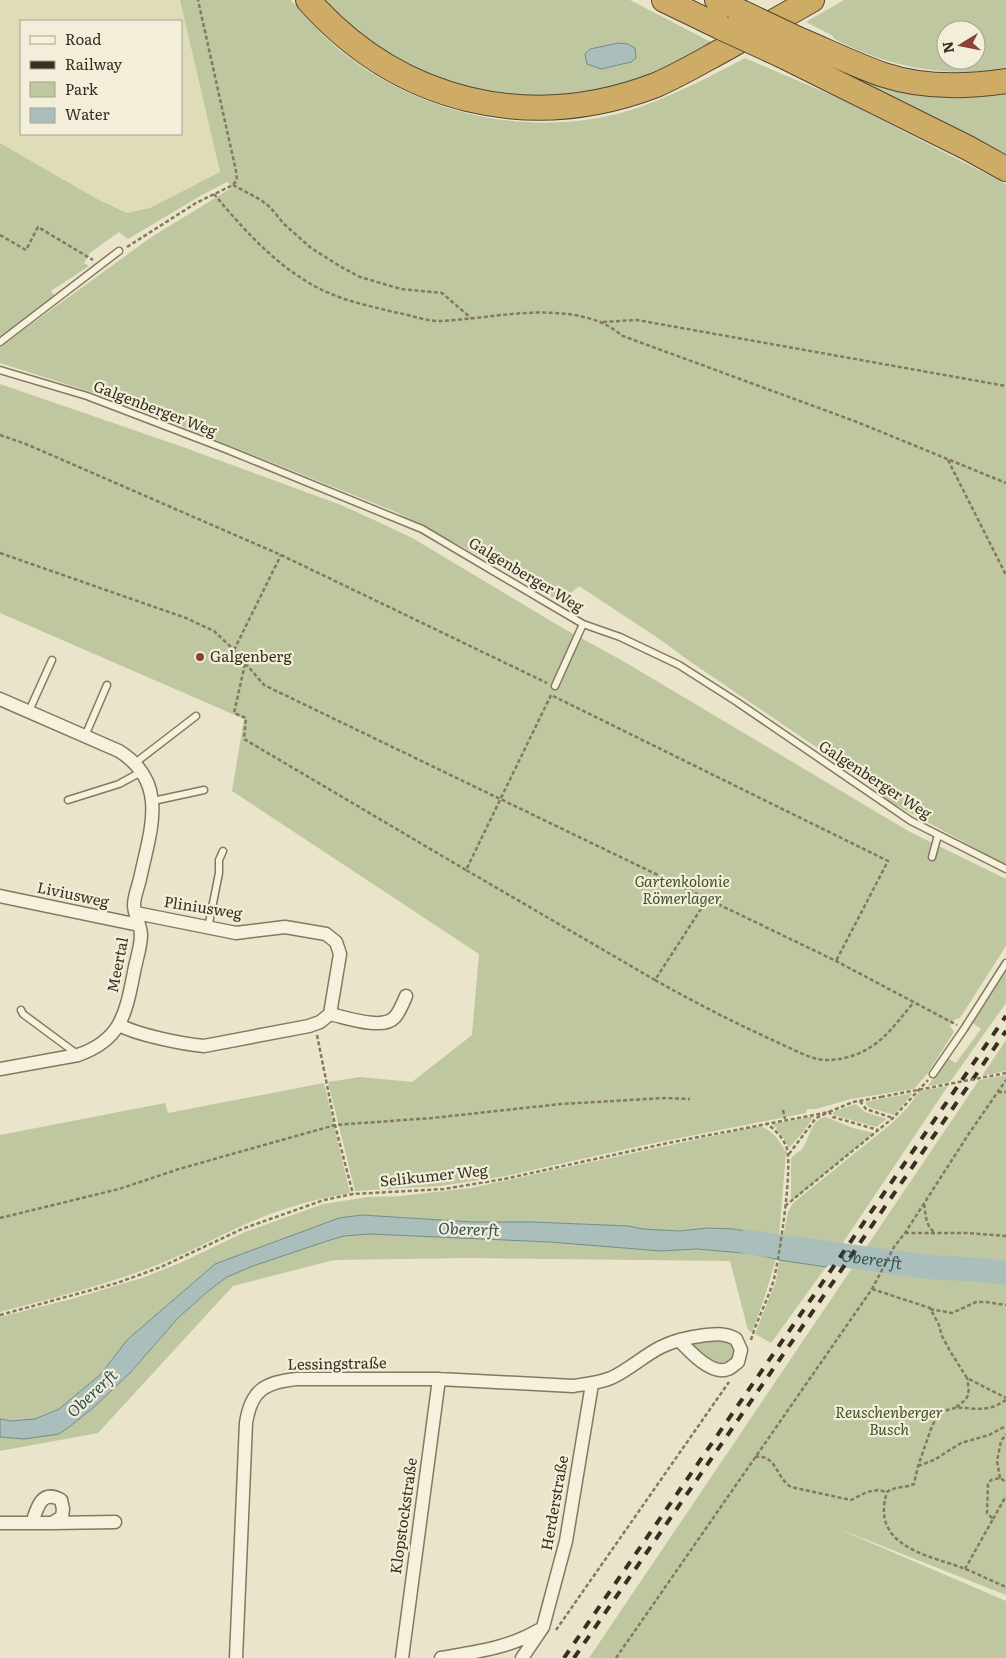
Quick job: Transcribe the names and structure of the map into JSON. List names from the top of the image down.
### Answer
{
  "streets": {
    "street": [
      "Liviusweg",
      "Pliniusweg",
      "Meertal",
      "Lessingstraße",
      "Herderstraße",
      "Klopstockstraße"
    ],
    "lane": ["Galgenberger Weg"],
    "path": ["Selikumer Weg"]
  },
  "crossings": [
    ["Liviusweg", "Pliniusweg"],
    ["Liviusweg", "Meertal"],
    ["Pliniusweg", "Meertal"],
    ["Lessingstraße", "Herderstraße"],
    ["Lessingstraße", "Klopstockstraße"]
  ],
  "water": ["Obererft"],
  "parks": ["Gartenkolonie Römerlager", "Reuschenberger Busch"],
  "places": ["Galgenberg"],
  "legend": [
    "Road",
    "Railway",
    "Park",
    "Water"
  ],
  "north": "left"
}
